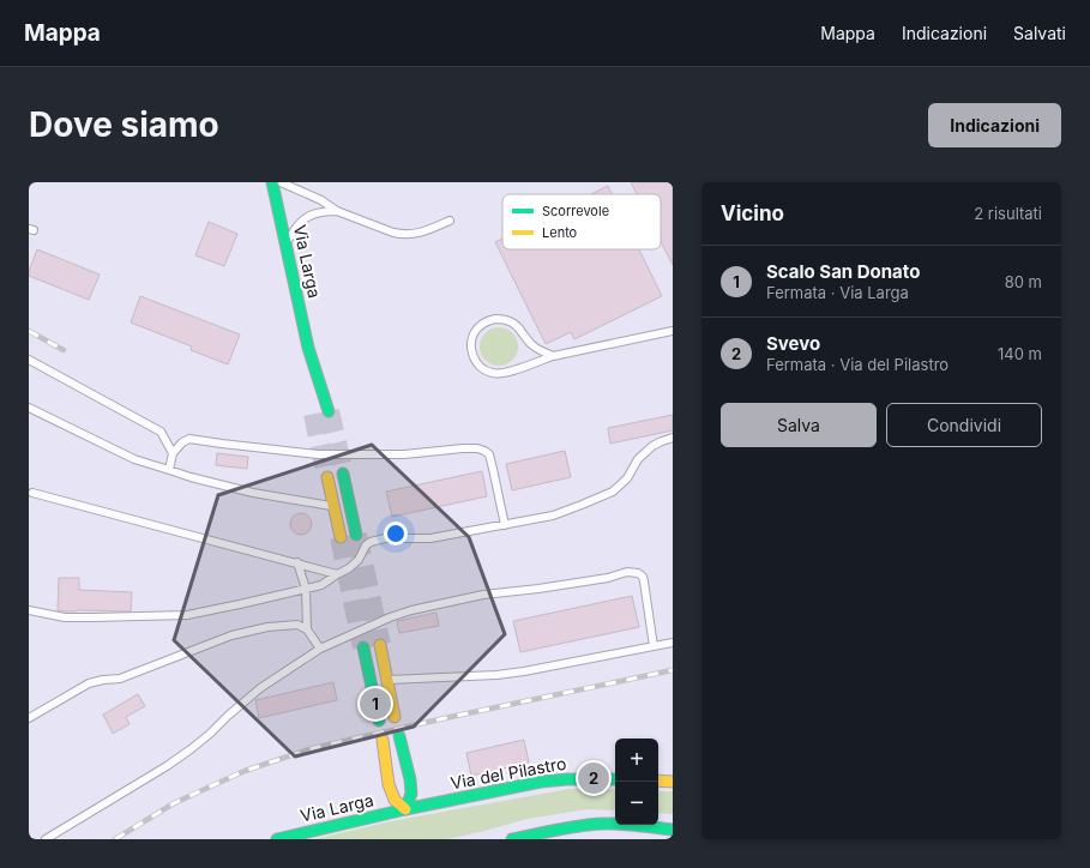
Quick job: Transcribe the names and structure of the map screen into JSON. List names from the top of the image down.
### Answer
{
  "streets": {
    "street": ["Via Larga", "Via del Pilastro"]
  },
  "crossings": [
    ["Via Larga", "Via del Pilastro"]
  ],
  "legend": ["Scorrevole", "Lento"],
  "page": {
    "header": "Mappa",
    "nav": ["Mappa", "Indicazioni", "Salvati"],
    "buttons": [
      "Indicazioni",
      ["Salva", "Condividi"]
    ],
    "title": "Dove siamo",
    "heading": ["Vicino", "2 risultati"],
    "list": [
      {
        "mark": "1",
        "name": "Scalo San Donato",
        "note": "Fermata · Via Larga",
        "value": "80 m"
      },
      {
        "mark": "2",
        "name": "Svevo",
        "note": "Fermata · Via del Pilastro",
        "value": "140 m"
      }
    ],
    "pins": ["1", "2"],
    "map_buttons": ["+", "−"]
  }
}
